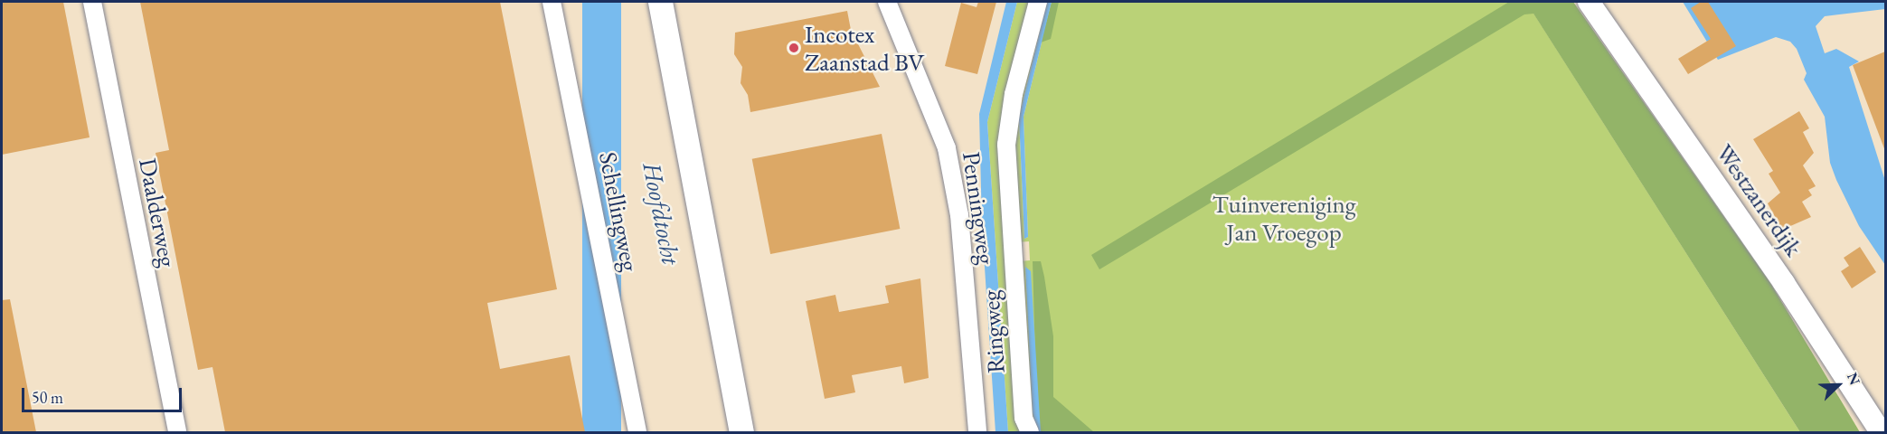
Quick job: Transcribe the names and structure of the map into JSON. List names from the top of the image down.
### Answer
{
  "streets": {
    "street": [
      "Westzanerdijk",
      "Penningweg",
      "Schellingweg",
      "Daalderweg",
      "Ringweg"
    ]
  },
  "water": ["Hoofdtocht"],
  "parks": ["Tuinvereniging Jan Vroegop"],
  "places": ["Incotex Zaanstad BV"],
  "scale_bar": "50 m",
  "north": "top right"
}
